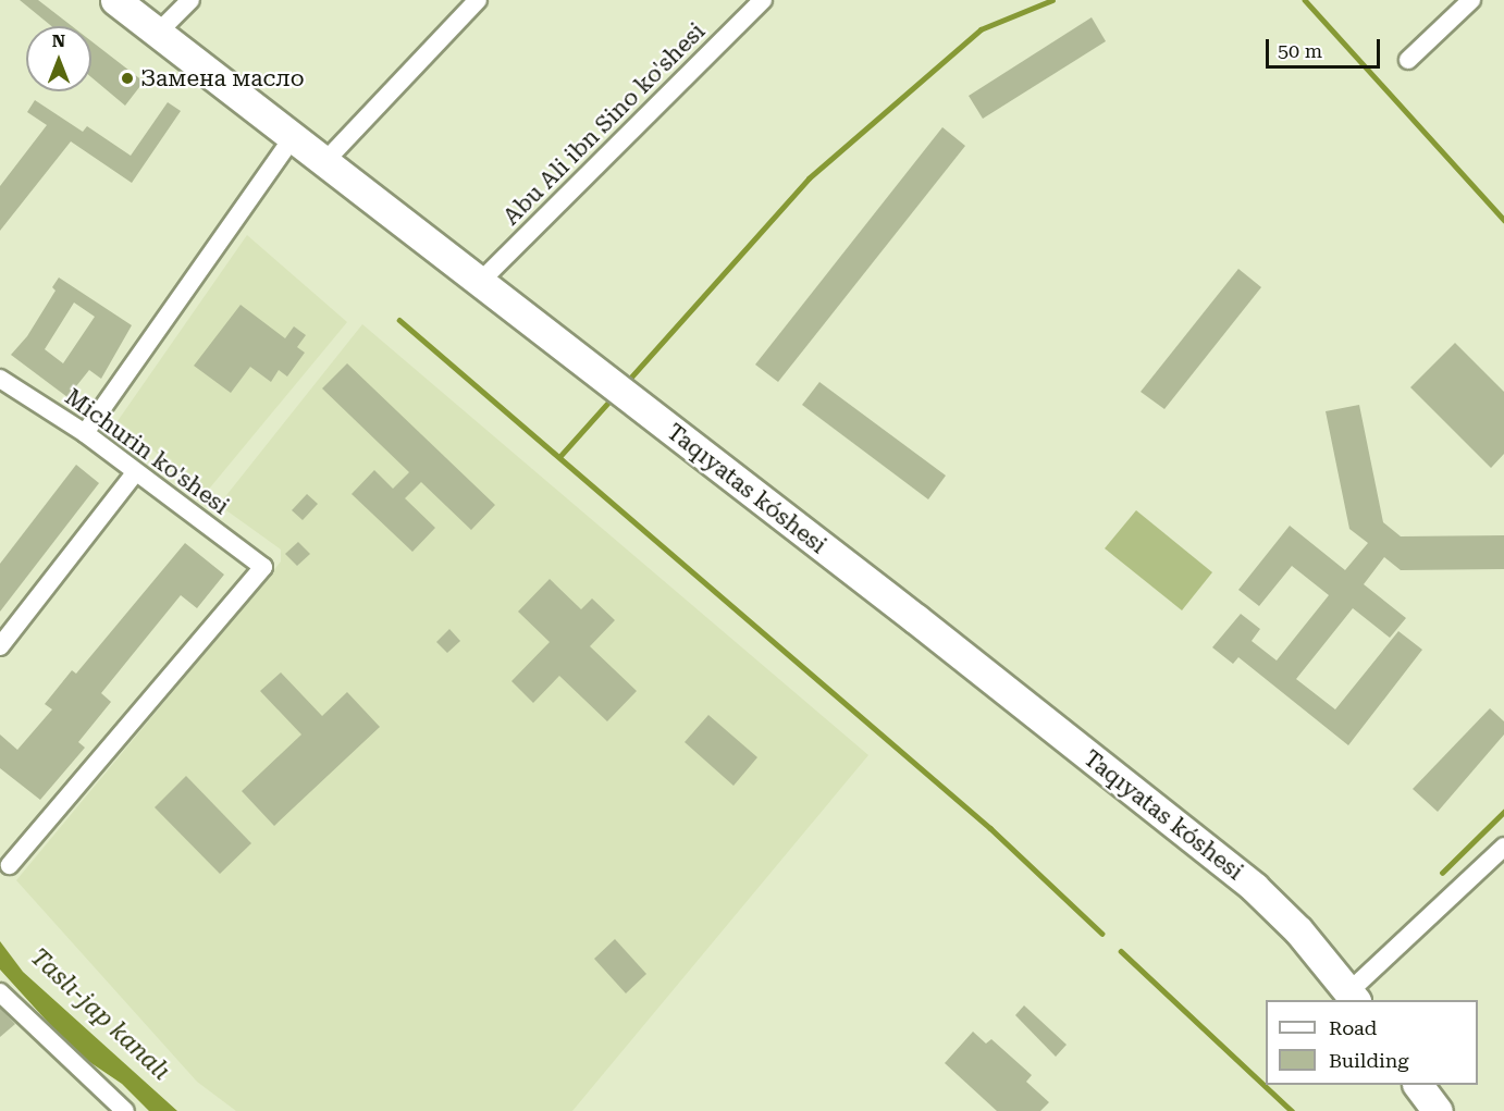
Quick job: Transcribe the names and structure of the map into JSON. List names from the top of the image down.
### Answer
{
  "streets": {
    "main road": ["Taqıyatas kóshesi"],
    "street": ["Abu Ali ibn Sino ko'shesi", "Michurin ko'shesi"]
  },
  "crossings": [
    ["Abu Ali ibn Sino ko'shesi", "Taqıyatas kóshesi"]
  ],
  "water": ["Taslı-jap kanalı"],
  "places": ["Замена масло"],
  "legend": ["Road", "Building"],
  "scale_bar": "50 m",
  "north": "top"
}
